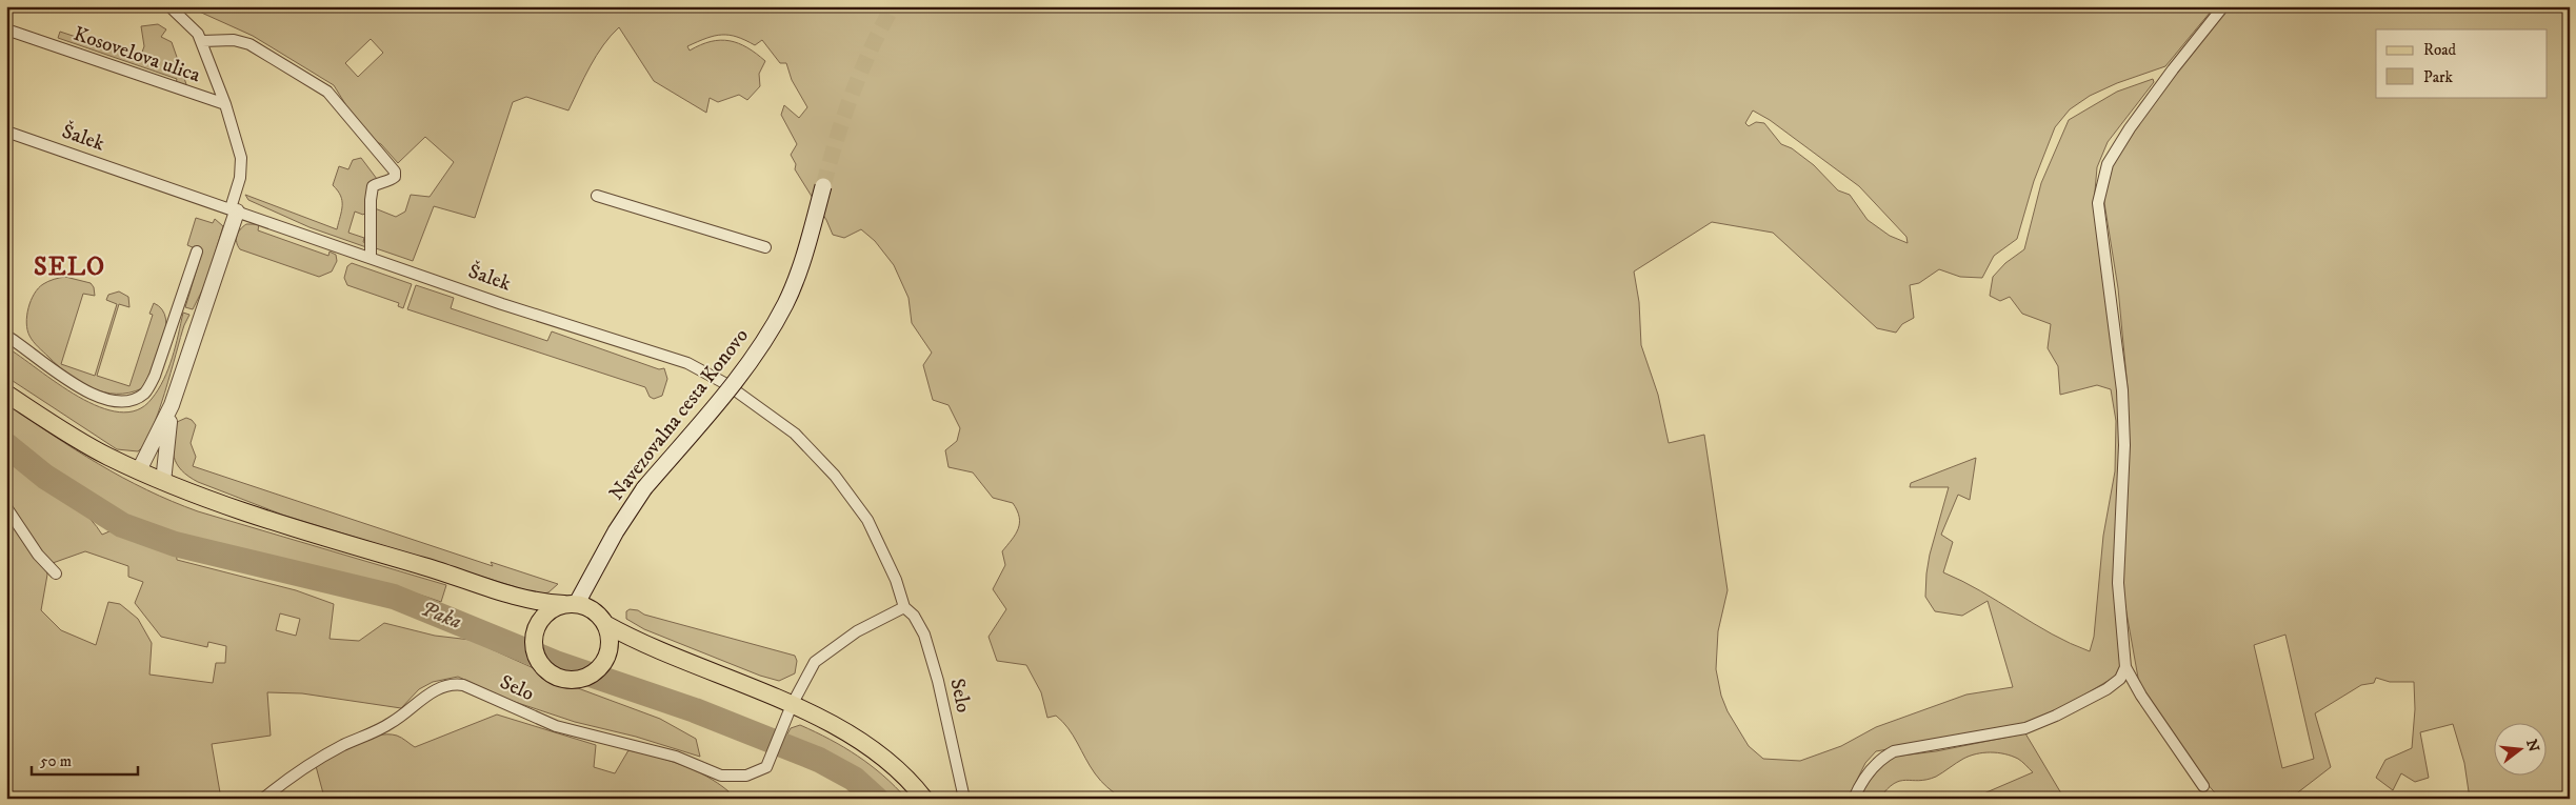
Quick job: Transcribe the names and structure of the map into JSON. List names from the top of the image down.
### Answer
{
  "streets": {
    "main road": ["Navezovalna cesta Konovo"],
    "street": ["Kosovelova ulica", "Šalek", "Selo"]
  },
  "crossings": [
    ["Kosovelova ulica", "Šalek"],
    ["Šalek", "Selo"]
  ],
  "districts": ["SELO"],
  "water": ["Paka"],
  "legend": ["Road", "Park"],
  "scale_bar": "50 m",
  "north": "right"
}
